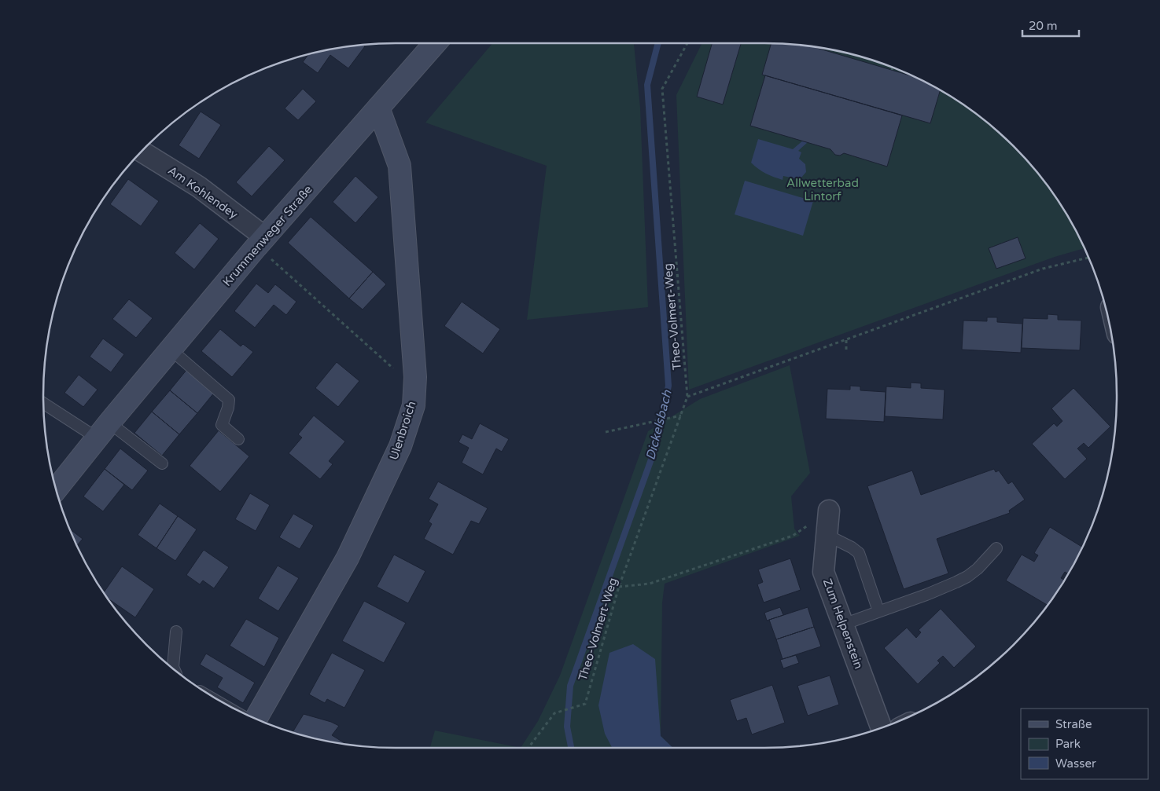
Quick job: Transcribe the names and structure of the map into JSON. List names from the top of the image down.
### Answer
{
  "streets": {
    "main road": ["Krummenweger Straße", "Ulenbroich"],
    "street": ["Am Kohlendey", "Zum Helpenstein"],
    "path": ["Theo-Volmert-Weg"]
  },
  "crossings": [
    ["Am Kohlendey", "Krummenweger Straße"],
    ["Krummenweger Straße", "Ulenbroich"]
  ],
  "water": ["Dickelsbach"],
  "parks": ["Allwetterbad Lintorf"],
  "legend": ["Straße", "Park", "Wasser"],
  "scale_bar": "20 m"
}
